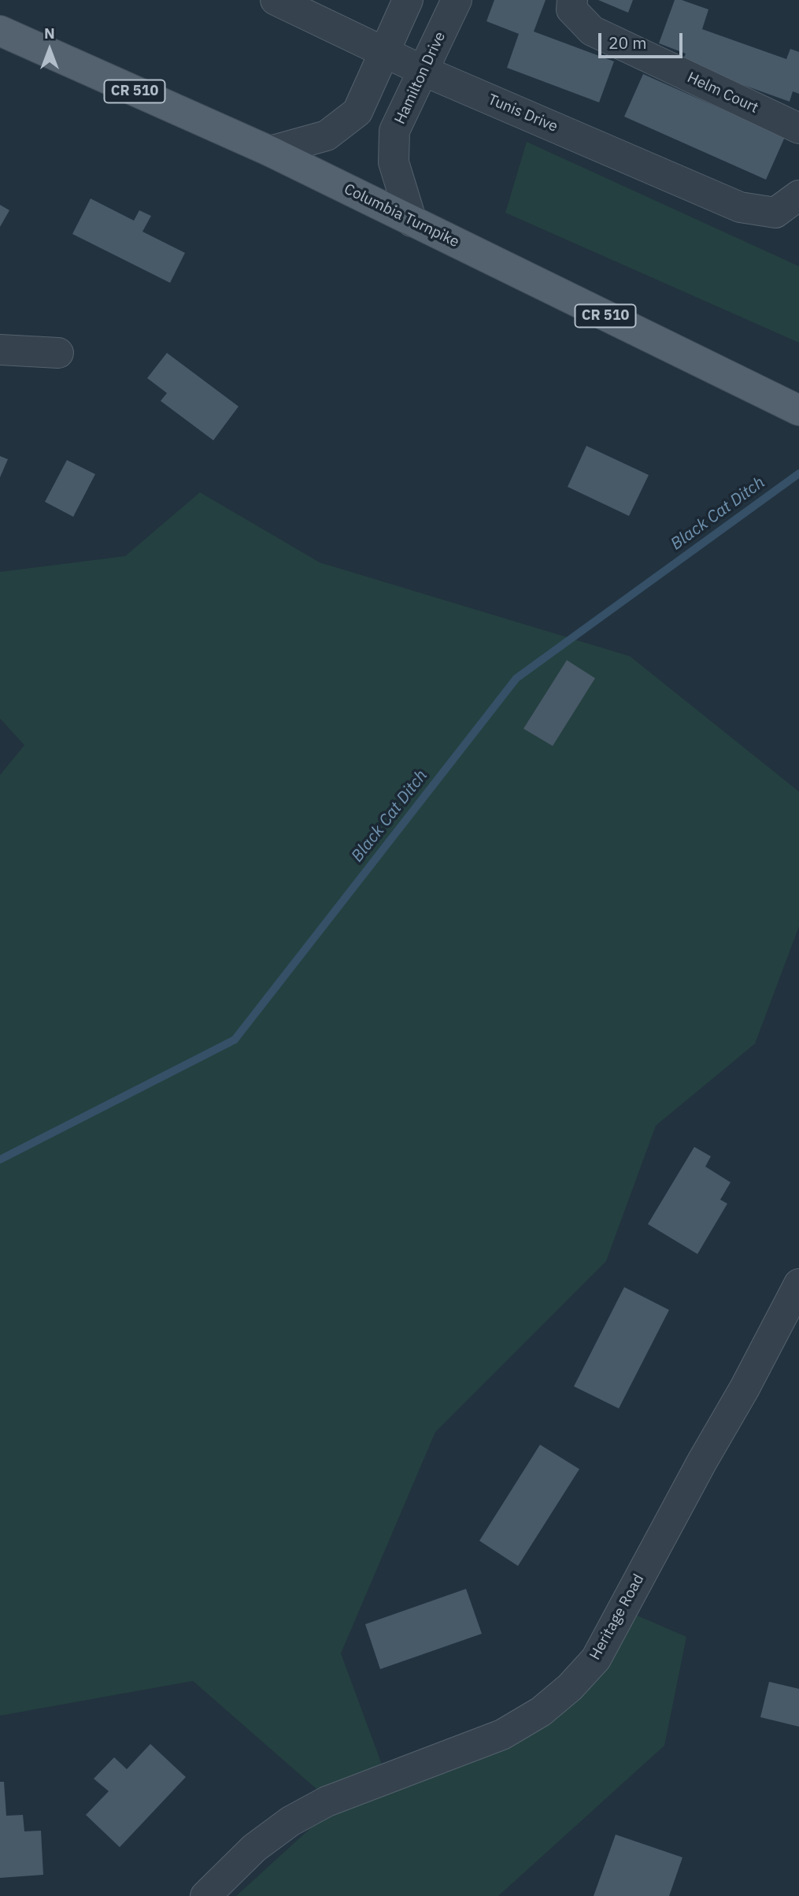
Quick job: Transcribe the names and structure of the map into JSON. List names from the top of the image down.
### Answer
{
  "streets": {
    "main road": ["CR 510", "Columbia Turnpike"],
    "street": [
      "Hamilton Drive",
      "Helm Court",
      "Tunis Drive",
      "Heritage Road"
    ]
  },
  "crossings": [
    ["Hamilton Drive", "Tunis Drive"],
    ["Hamilton Drive", "Columbia Turnpike"]
  ],
  "water": ["Black Cat Ditch"],
  "scale_bar": "20 m",
  "north": "top"
}
